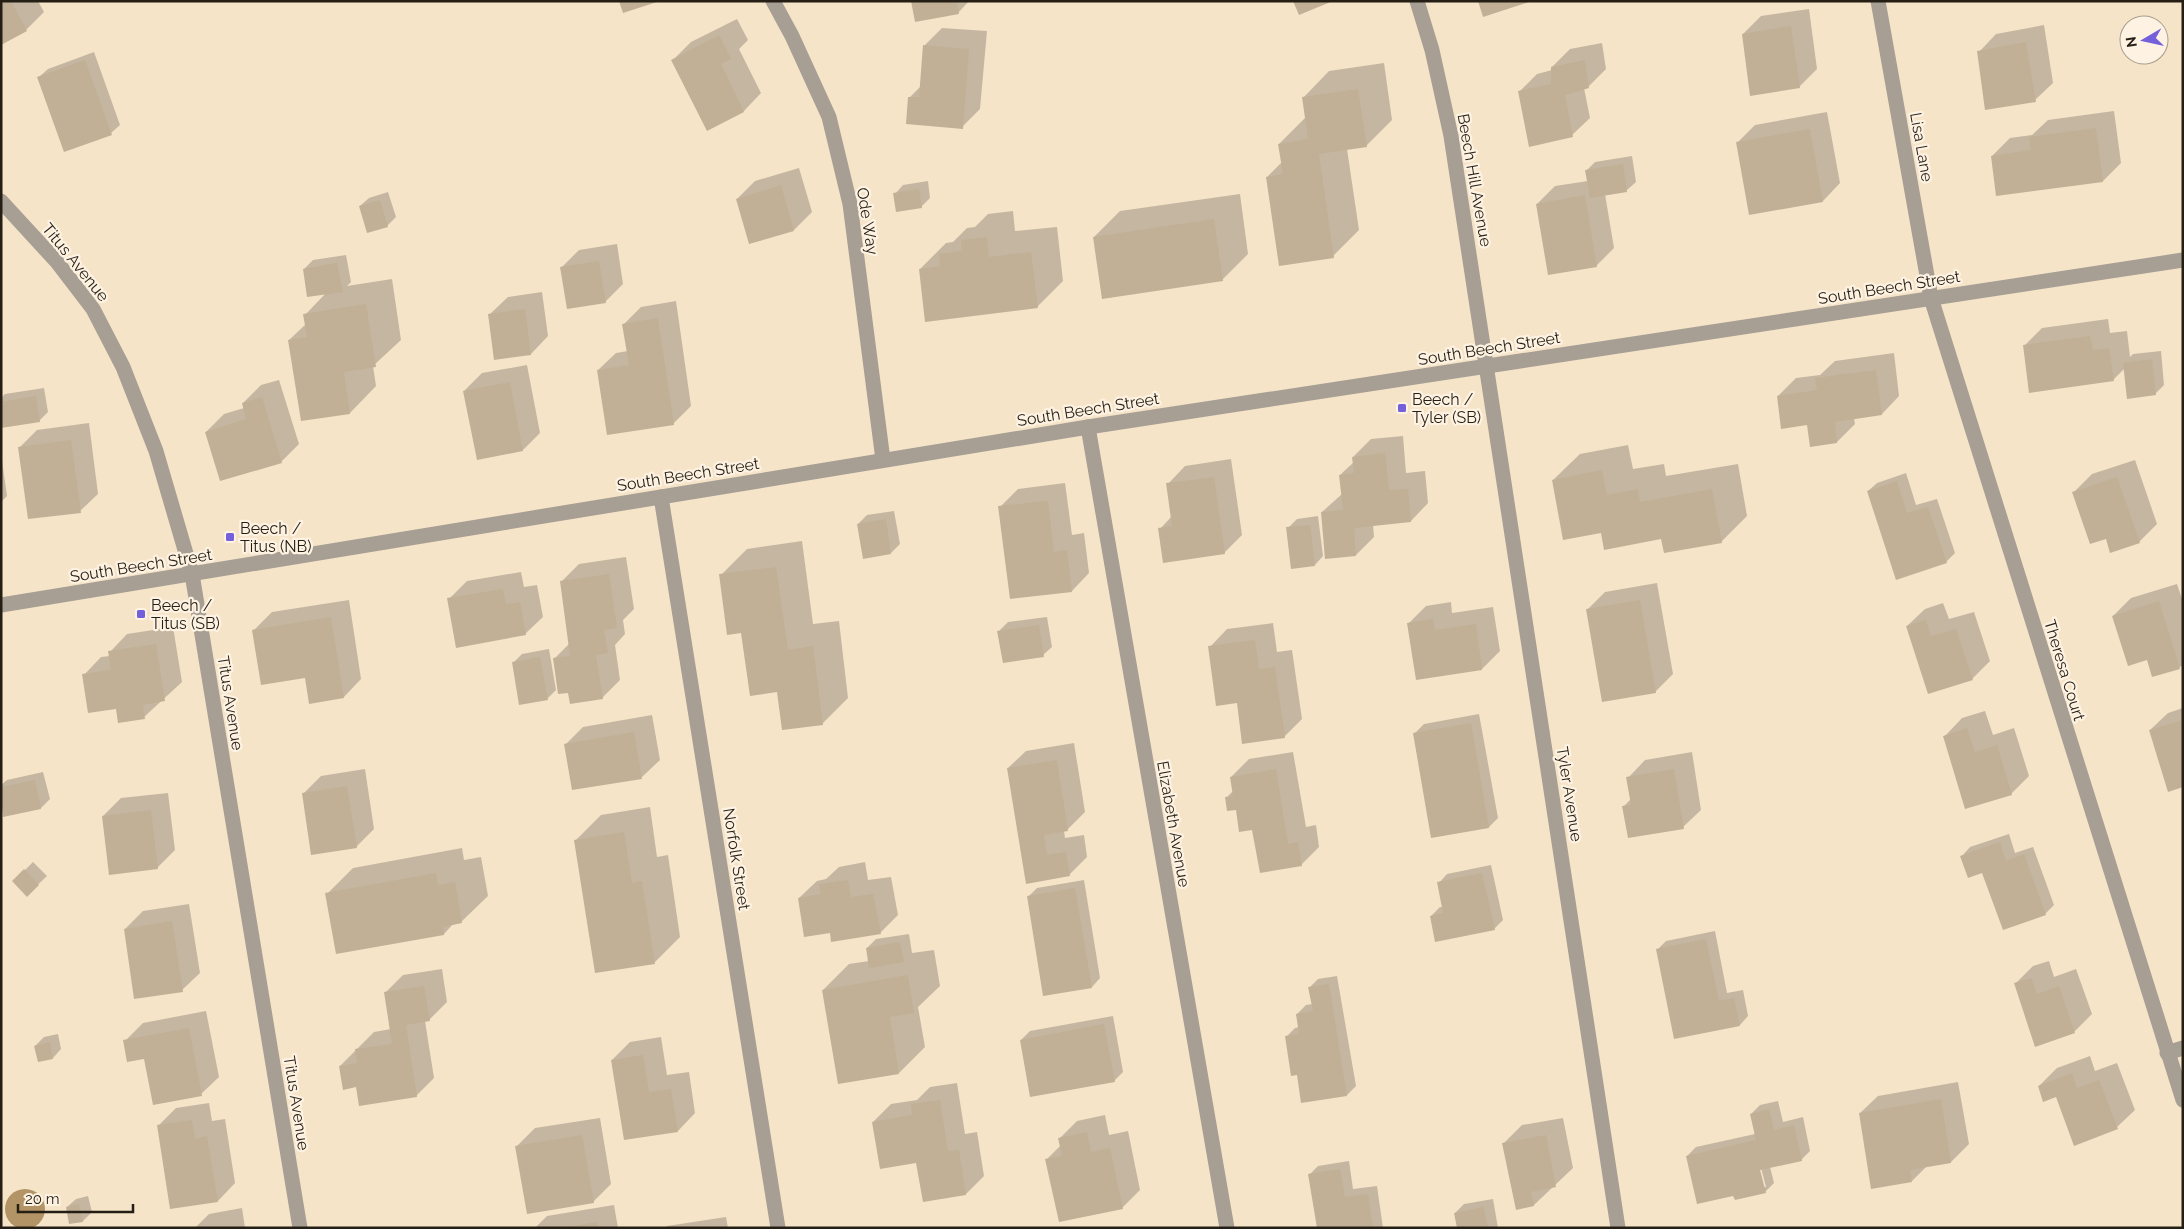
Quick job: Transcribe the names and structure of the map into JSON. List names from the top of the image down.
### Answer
{
  "streets": {
    "street": [
      "Lisa Lane",
      "Beech Hill Avenue",
      "Ode Way",
      "Titus Avenue",
      "South Beech Street",
      "Theresa Court",
      "Tyler Avenue",
      "Elizabeth Avenue",
      "Norfolk Street"
    ]
  },
  "crossings": [
    ["Lisa Lane", "South Beech Street"],
    ["Lisa Lane", "Theresa Court"],
    ["Beech Hill Avenue", "South Beech Street"],
    ["Beech Hill Avenue", "Tyler Avenue"],
    ["Ode Way", "South Beech Street"],
    ["Titus Avenue", "South Beech Street"],
    ["South Beech Street", "Theresa Court"],
    ["South Beech Street", "Tyler Avenue"],
    ["South Beech Street", "Elizabeth Avenue"],
    ["South Beech Street", "Norfolk Street"]
  ],
  "places": {
    "transit": ["Beech / Tyler (SB)", "Beech / Titus (NB)", "Beech / Titus (SB)"]
  },
  "scale_bar": "20 m",
  "north": "left"
}
